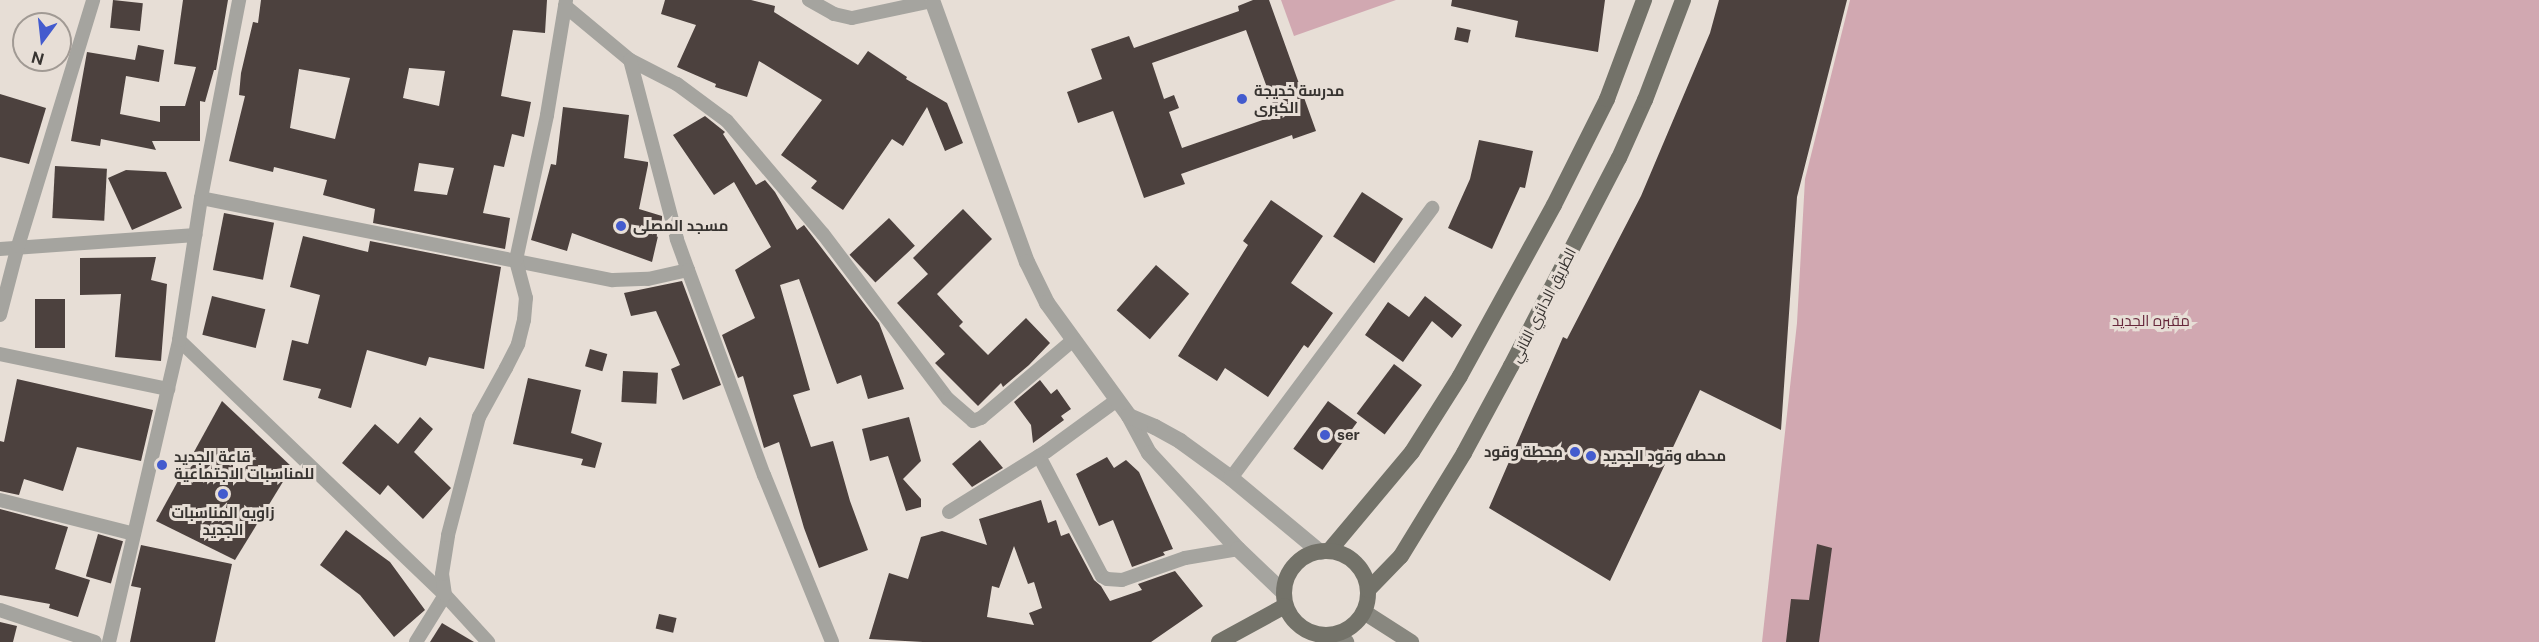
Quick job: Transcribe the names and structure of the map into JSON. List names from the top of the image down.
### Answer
{
  "streets": {
    "main road": ["الطريق الدائري الثاني"]
  },
  "parks": ["مقبره الجديد"],
  "places": [
    "مدرسة خديجة الكبرى",
    "مسجد المصلى",
    "ser",
    "محطة وقود",
    "محطه وقود الجديد",
    "قاعة الجديد للمناسبات الاجتماعية",
    "زاويه المناسبات الجديد"
  ],
  "north": "bottom"
}
